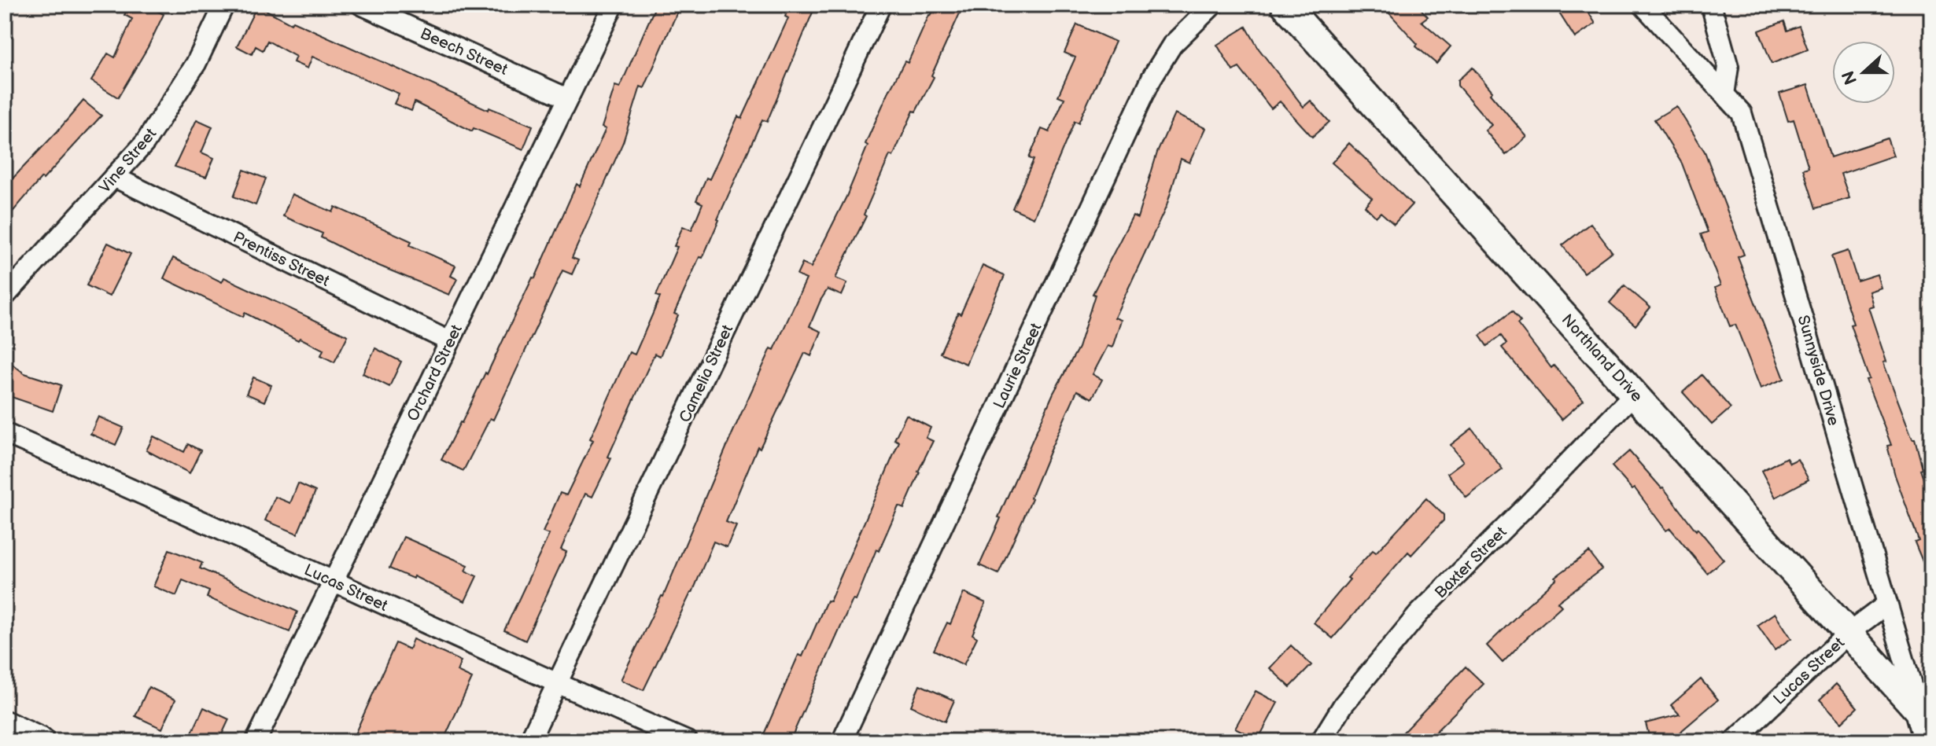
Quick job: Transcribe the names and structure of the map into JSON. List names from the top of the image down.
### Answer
{
  "streets": {
    "street": [
      "Beech Street",
      "Vine Street",
      "Prentiss Street",
      "Northland Drive",
      "Laurie Street",
      "Sunnyside Drive",
      "Orchard Street",
      "Camelia Street",
      "Baxter Street",
      "Lucas Street"
    ]
  },
  "crossings": [
    ["Beech Street", "Orchard Street"],
    ["Vine Street", "Prentiss Street"],
    ["Prentiss Street", "Orchard Street"],
    ["Northland Drive", "Sunnyside Drive"],
    ["Northland Drive", "Baxter Street"],
    ["Northland Drive", "Lucas Street"],
    ["Sunnyside Drive", "Lucas Street"],
    ["Orchard Street", "Lucas Street"],
    ["Camelia Street", "Lucas Street"]
  ],
  "north": "left"
}
